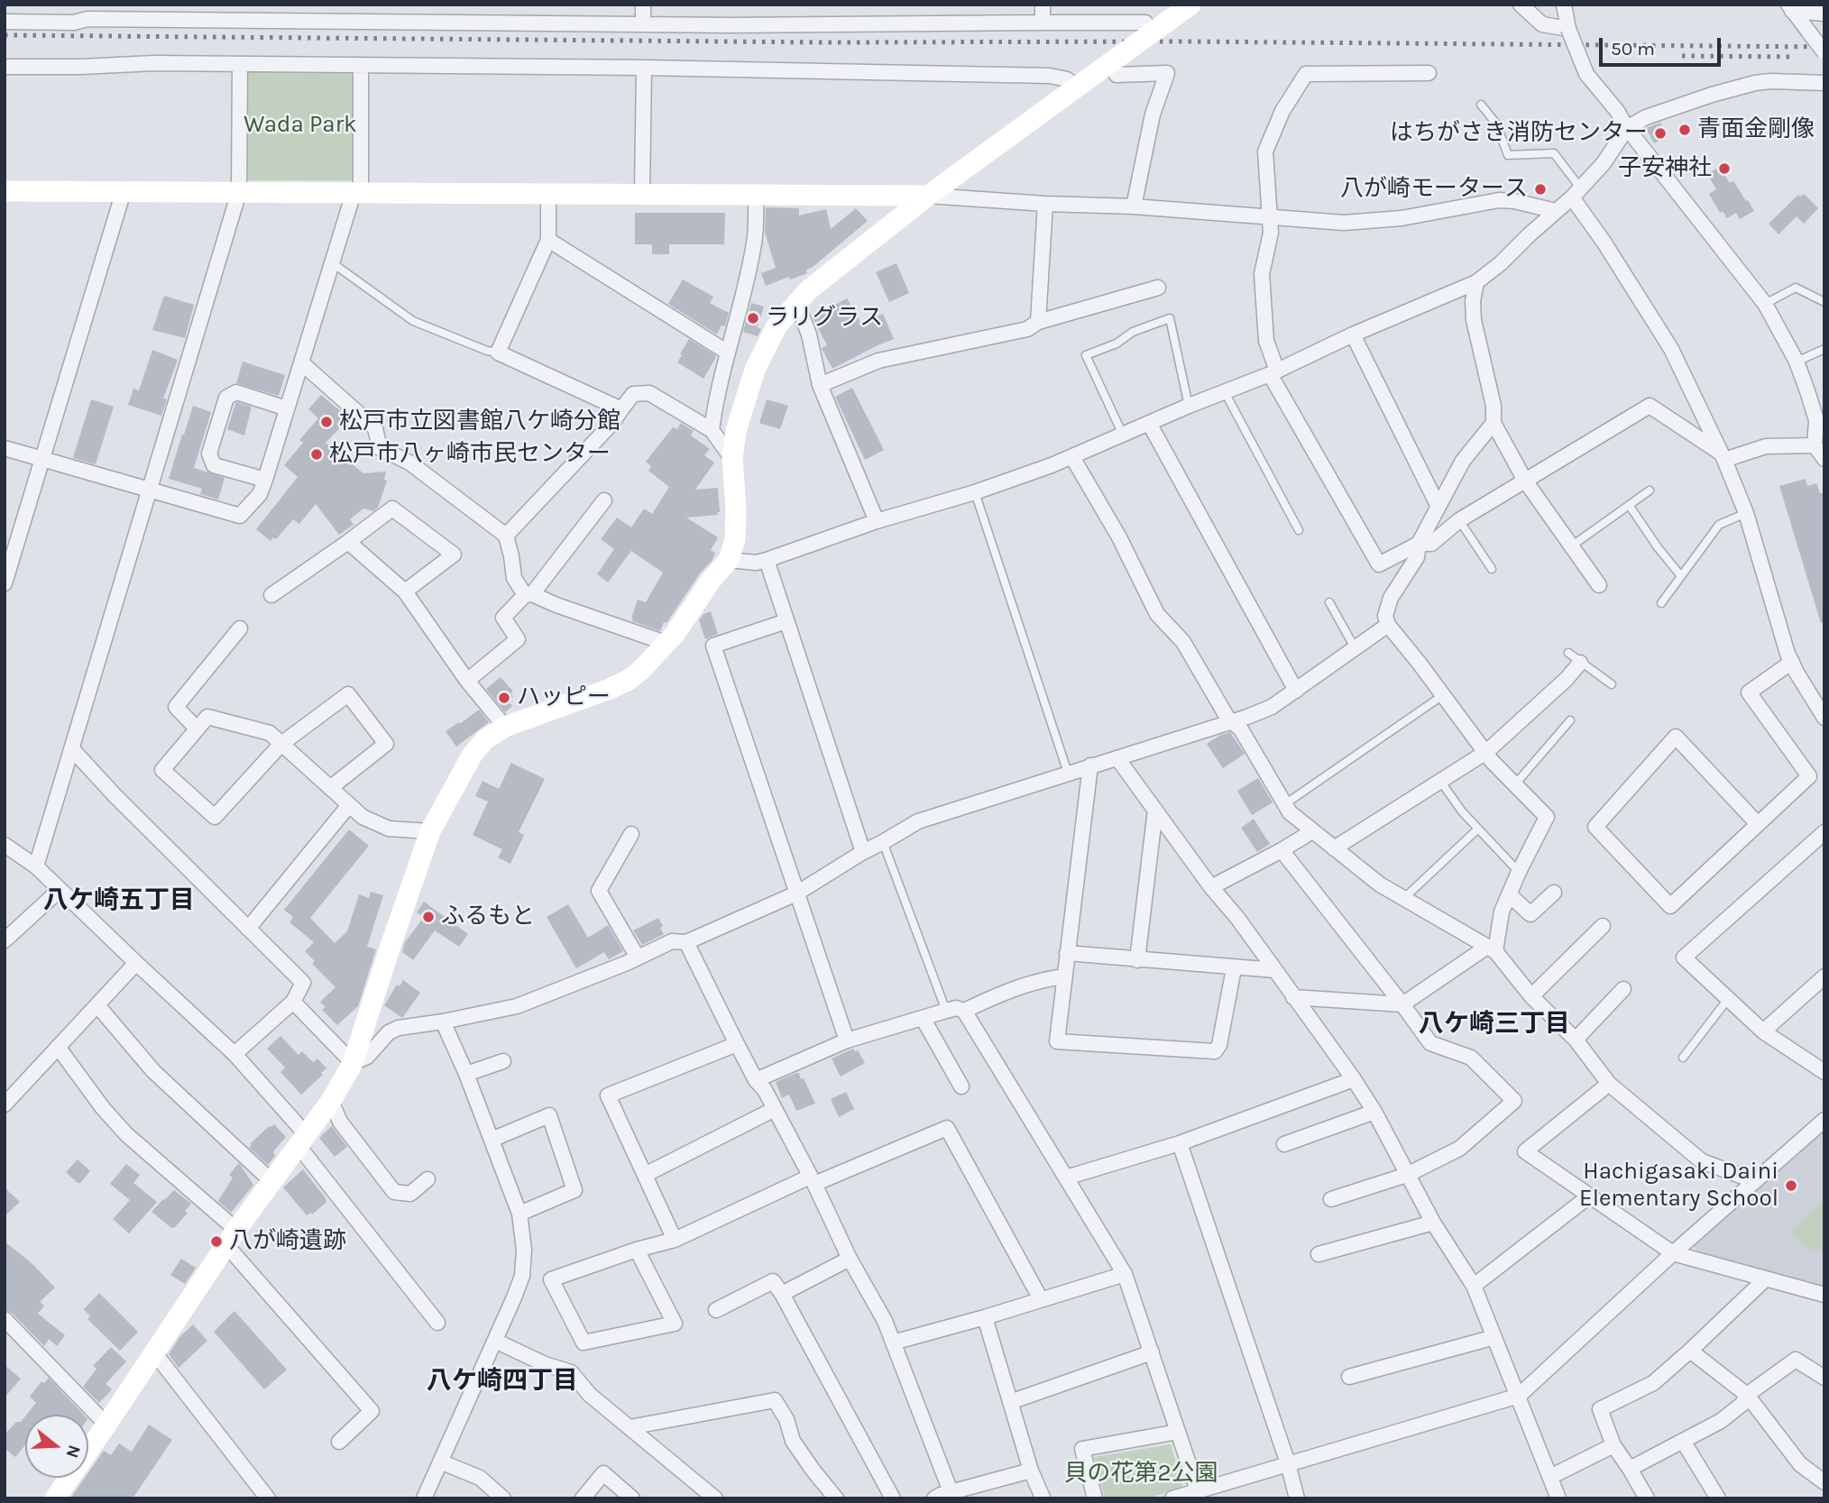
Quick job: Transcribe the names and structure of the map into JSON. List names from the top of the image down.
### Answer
{
  "districts": ["八ケ崎五丁目", "八ケ崎三丁目", "八ケ崎四丁目"],
  "parks": ["Wada Park", "貝の花第2公園"],
  "places": [
    "青面金剛像",
    "はちがさき消防センター",
    "子安神社",
    "八が崎モータース",
    "ラリグラス",
    "松戸市立図書館八ケ崎分館",
    "松戸市八ヶ崎市民センター",
    "ハッピー",
    "ふるもと",
    "Hachigasaki Daini Elementary School",
    "八が崎遺跡"
  ],
  "scale_bar": "50 m",
  "north": "right"
}
